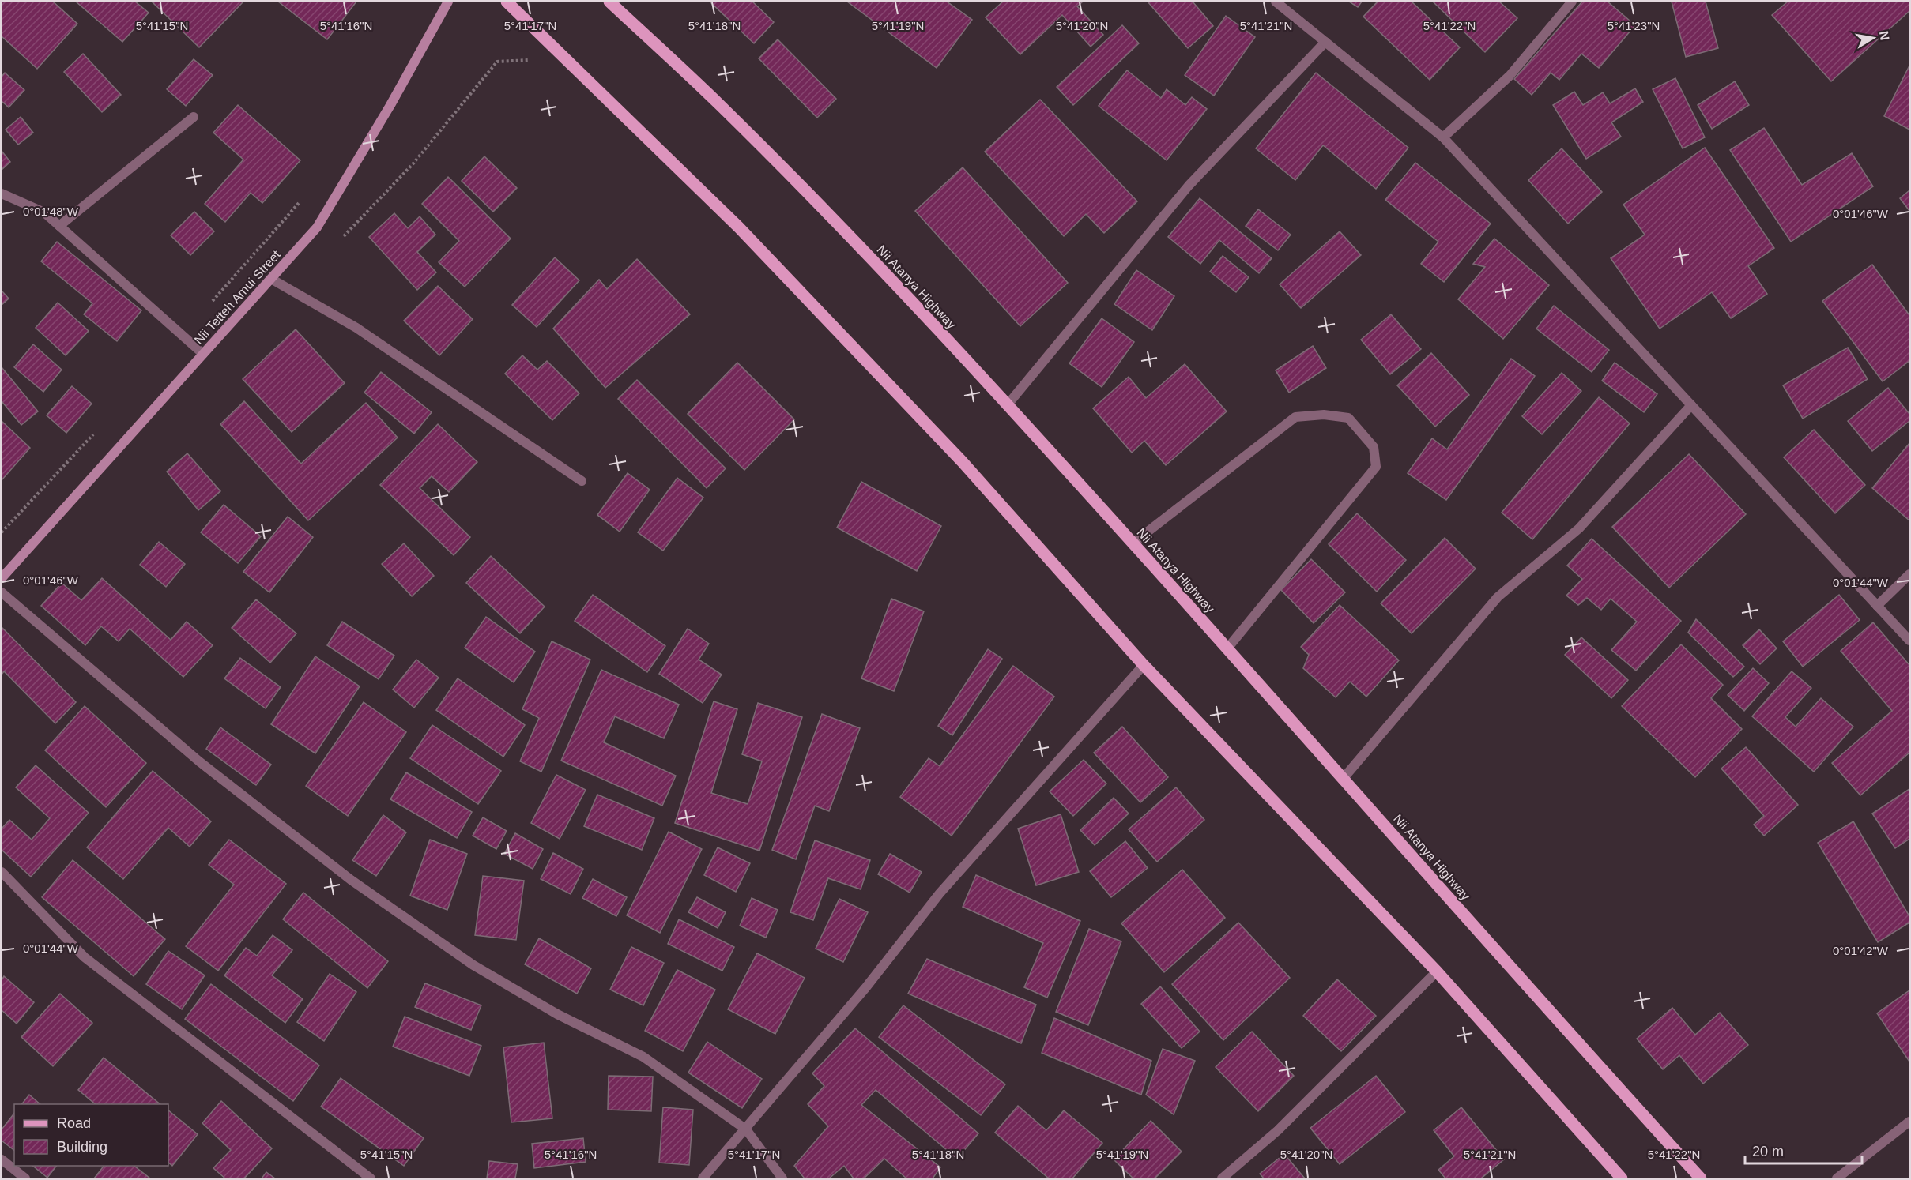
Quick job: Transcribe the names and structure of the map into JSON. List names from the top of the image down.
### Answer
{
  "streets": {
    "main road": ["Nii Atanya Highway", "Nii Tetteh Amui Street"]
  },
  "legend": ["Road", "Building"],
  "scale_bar": "20 m",
  "north": "right",
  "coordinates": [
    "5°41'15\"N",
    "5°41'16\"N",
    "5°41'17\"N",
    "5°41'18\"N",
    "5°41'19\"N",
    "5°41'20\"N",
    "5°41'21\"N",
    "5°41'22\"N",
    "5°41'23\"N",
    "0°01'48\"W",
    "0°01'46\"W",
    "0°01'44\"W",
    "0°01'42\"W"
  ]
}
